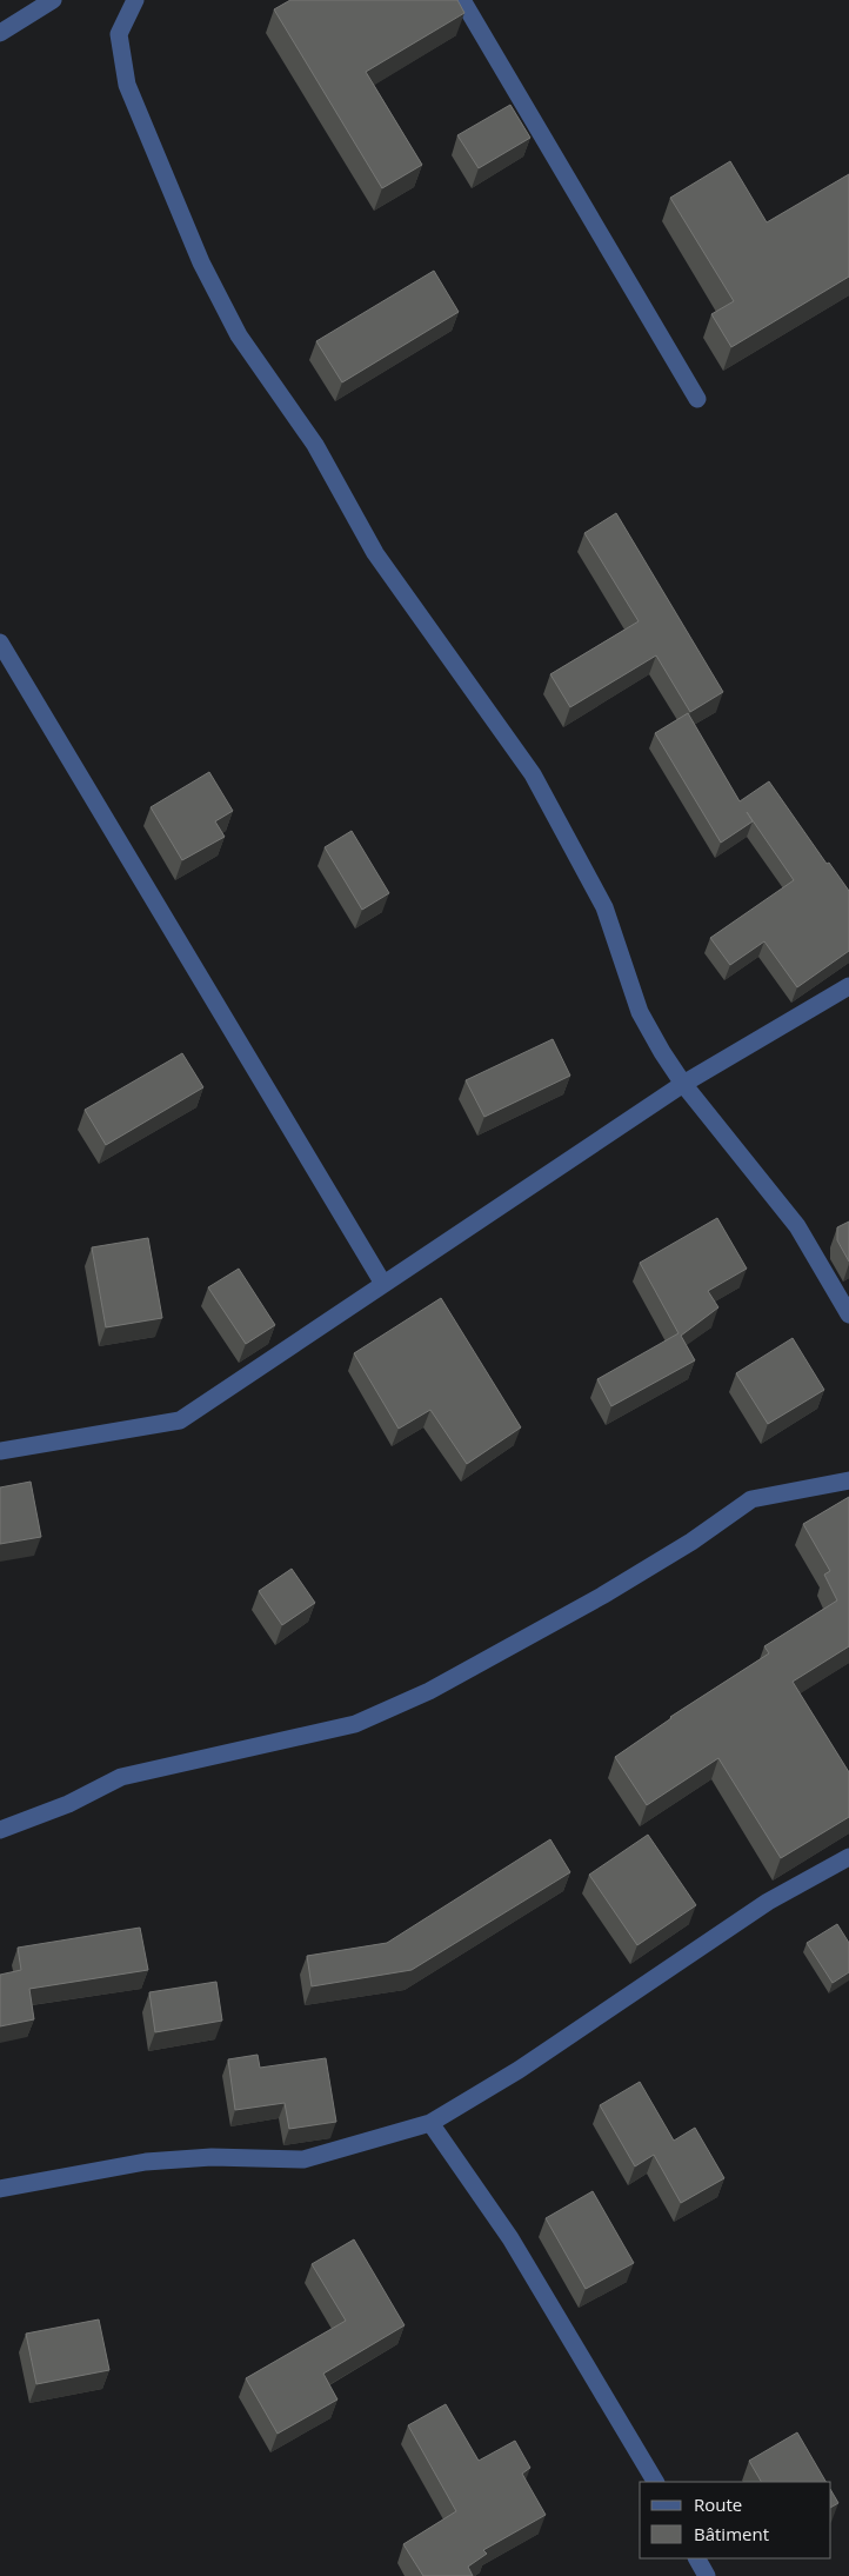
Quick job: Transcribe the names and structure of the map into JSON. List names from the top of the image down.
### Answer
{
  "legend": ["Route", "Bâtiment"]
}
